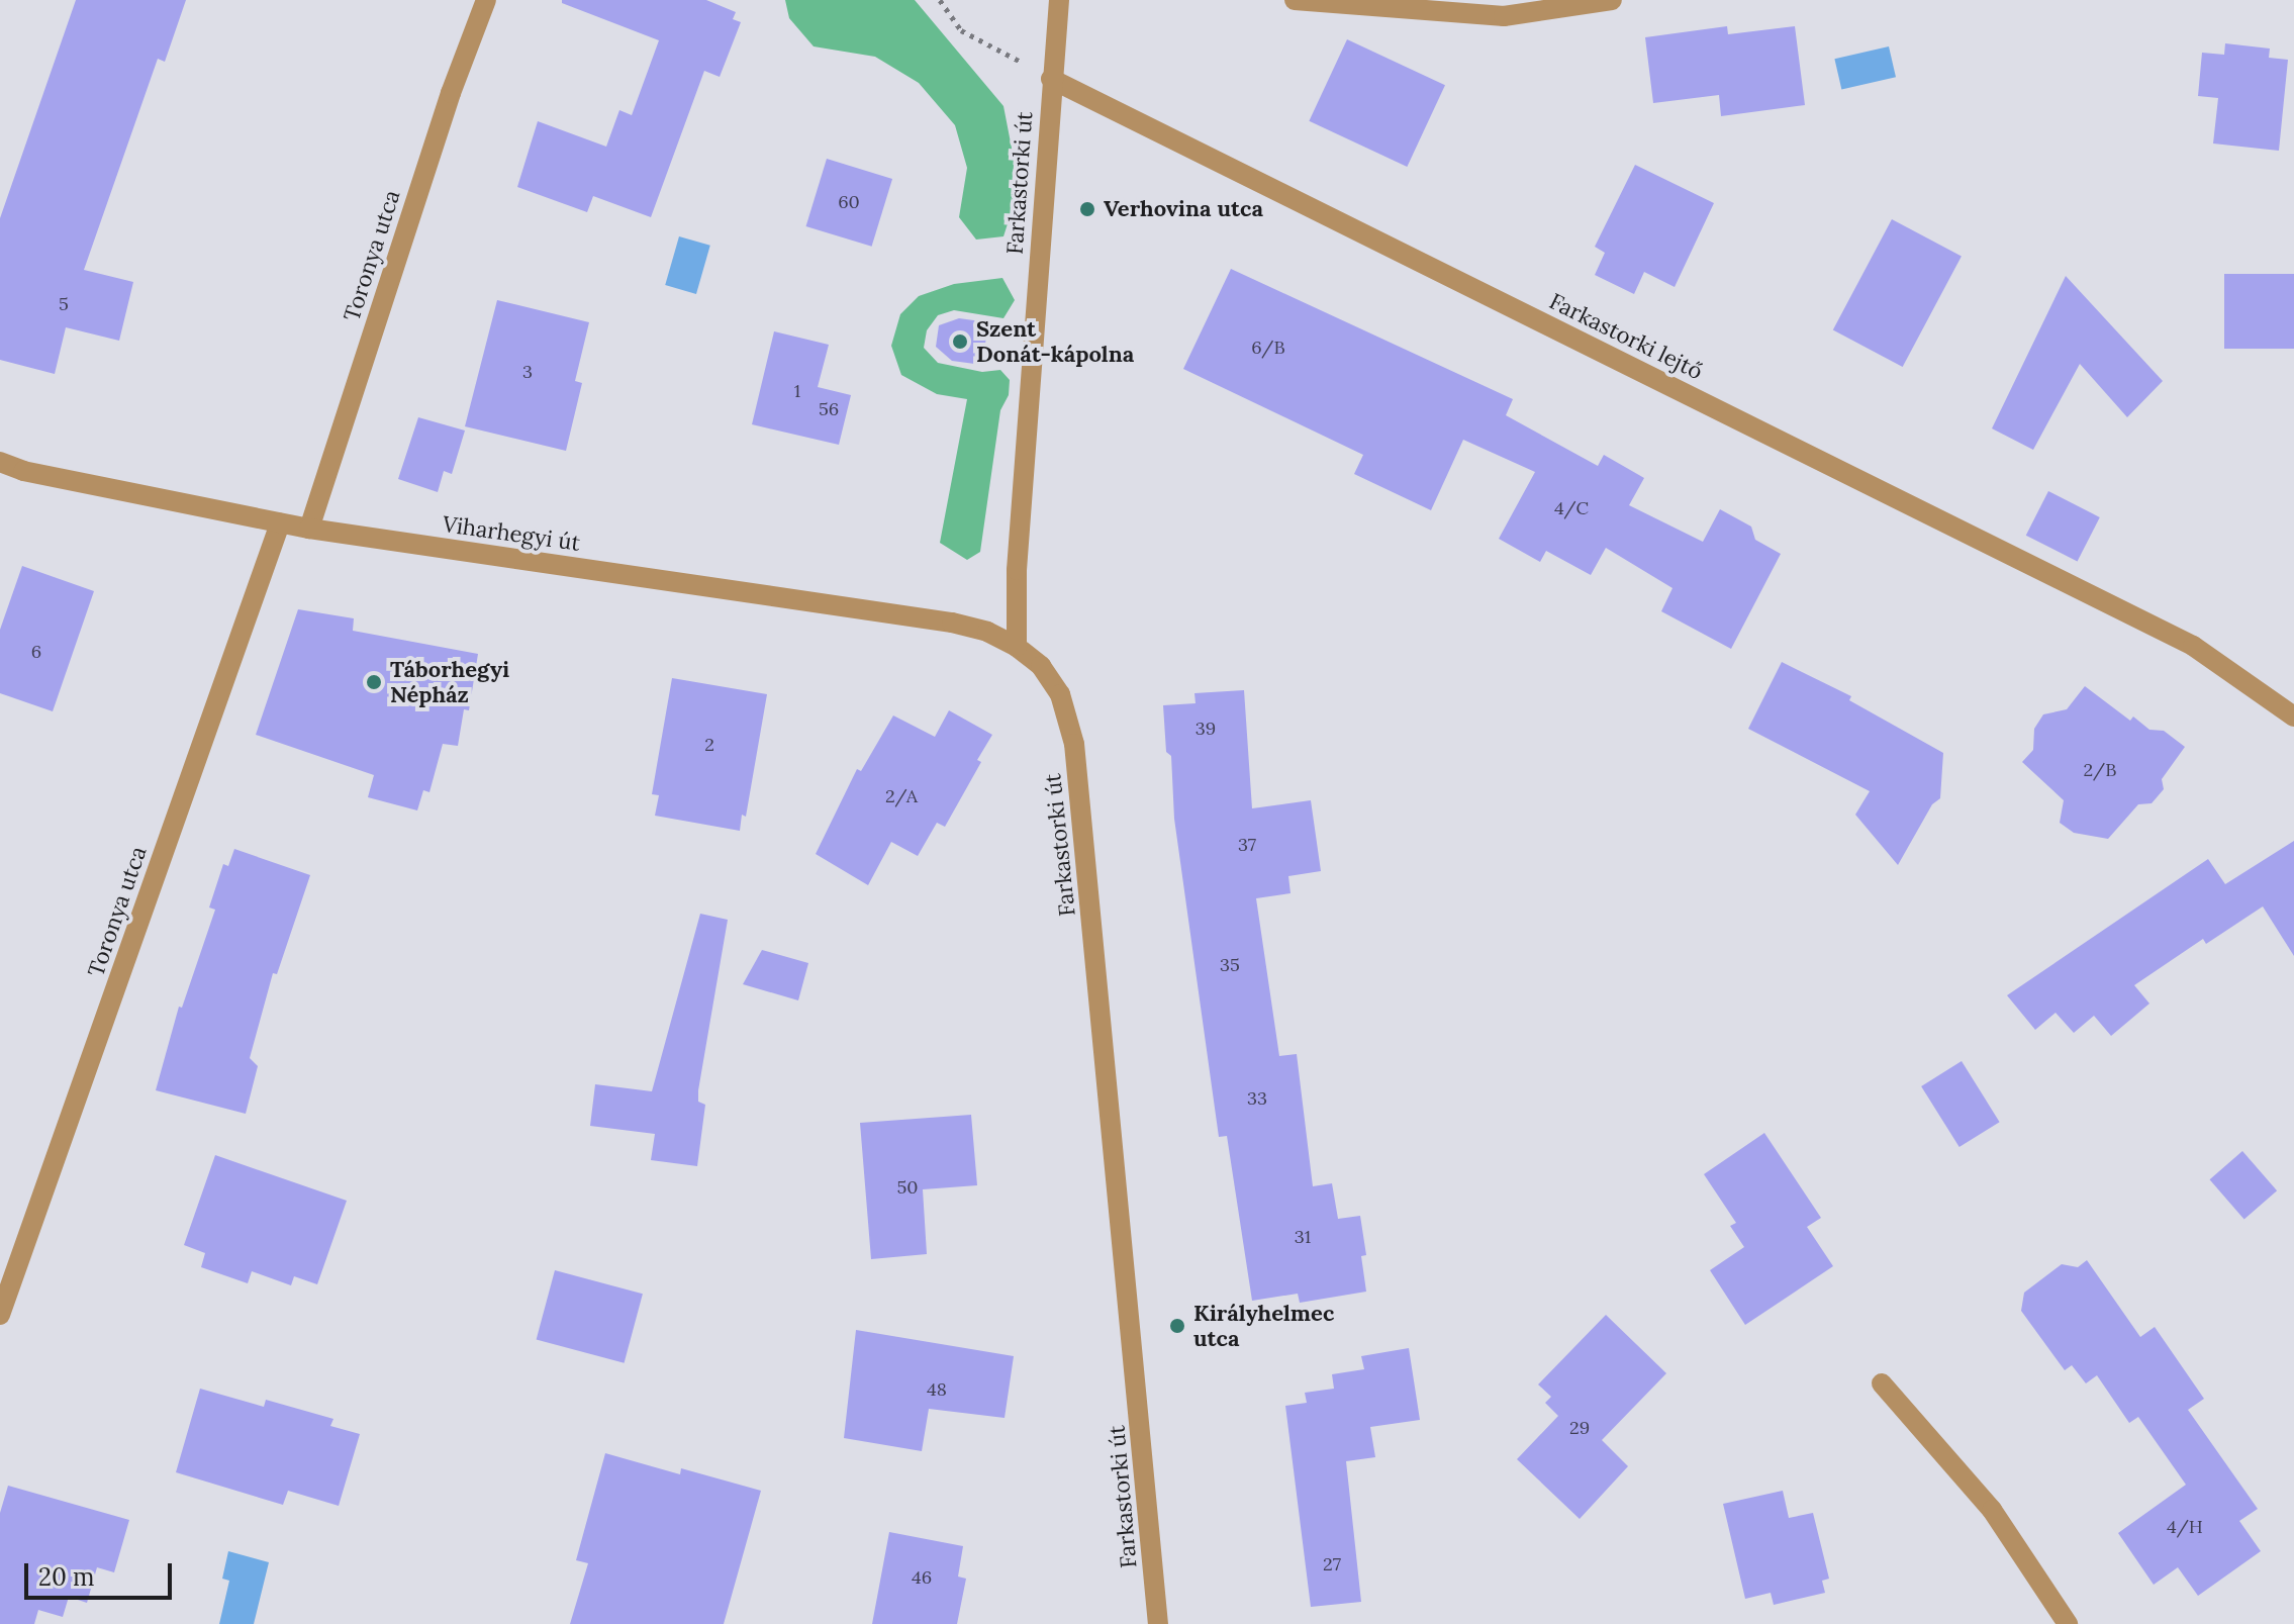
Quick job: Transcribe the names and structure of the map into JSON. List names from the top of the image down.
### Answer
{
  "streets": {
    "street": [
      "Farkastorki út",
      "Toronya utca",
      "Farkastorki lejtő",
      "Viharhegyi út"
    ]
  },
  "crossings": [
    ["Farkastorki út", "Farkastorki lejtő"],
    ["Farkastorki út", "Viharhegyi út"],
    ["Toronya utca", "Viharhegyi út"]
  ],
  "places": [
    "Verhovina utca",
    "Szent Donát-kápolna",
    "Táborhegyi Népház",
    "Királyhelmec utca"
  ],
  "house_numbers": [
    "60",
    "5",
    "6/B",
    "3",
    "1",
    "56",
    "4/C",
    "6",
    "39",
    "2",
    "2/B",
    "2/A",
    "37",
    "35",
    "33",
    "50",
    "31",
    "48",
    "29",
    "4/H",
    "27",
    "46"
  ],
  "scale_bar": "20 m"
}
